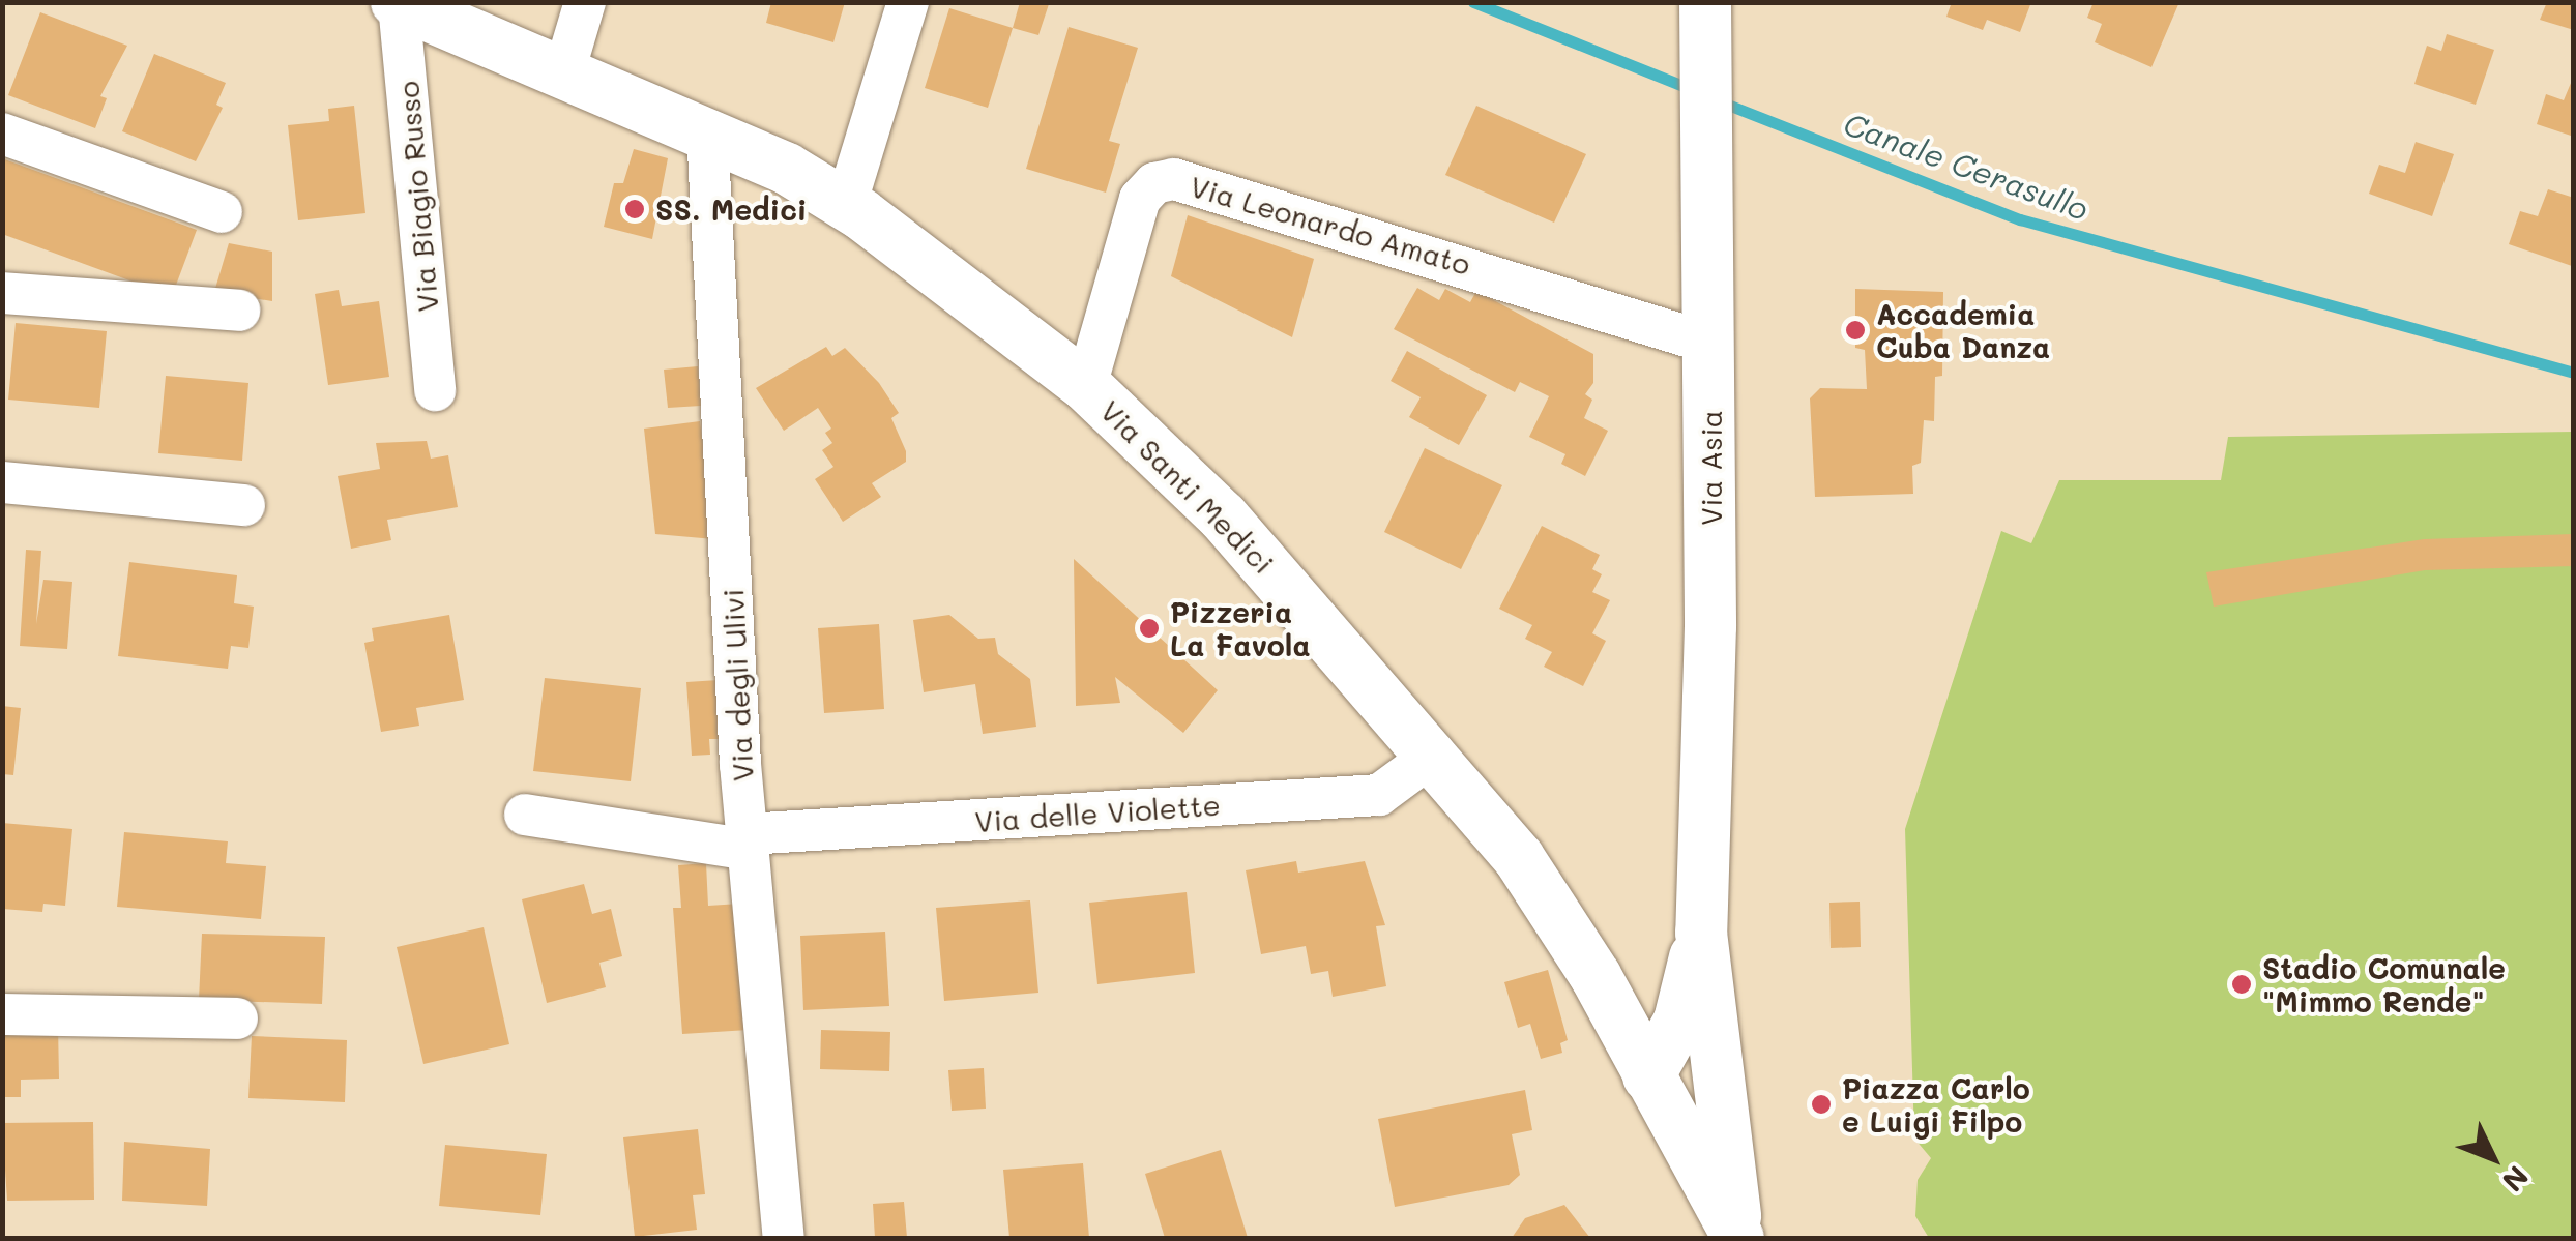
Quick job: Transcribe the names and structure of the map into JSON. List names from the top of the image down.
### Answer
{
  "streets": {
    "street": [
      "Via Biagio Russo",
      "Via Leonardo Amato",
      "Via Asia",
      "Via Santi Medici",
      "Via degli Ulivi",
      "Via delle Violette"
    ]
  },
  "crossings": [
    ["Via Biagio Russo", "Via Santi Medici"],
    ["Via Leonardo Amato", "Via Asia"],
    ["Via Leonardo Amato", "Via Santi Medici"],
    ["Via Asia", "Via Santi Medici"],
    ["Via Santi Medici", "Via degli Ulivi"],
    ["Via Santi Medici", "Via delle Violette"],
    ["Via degli Ulivi", "Via delle Violette"]
  ],
  "water": ["Canale Cerasullo"],
  "places": [
    "SS. Medici",
    "Accademia Cuba Danza",
    "Pizzeria La Favola",
    "Stadio Comunale \"Mimmo Rende\"",
    "Piazza Carlo e Luigi Filpo"
  ],
  "north": "bottom right"
}
